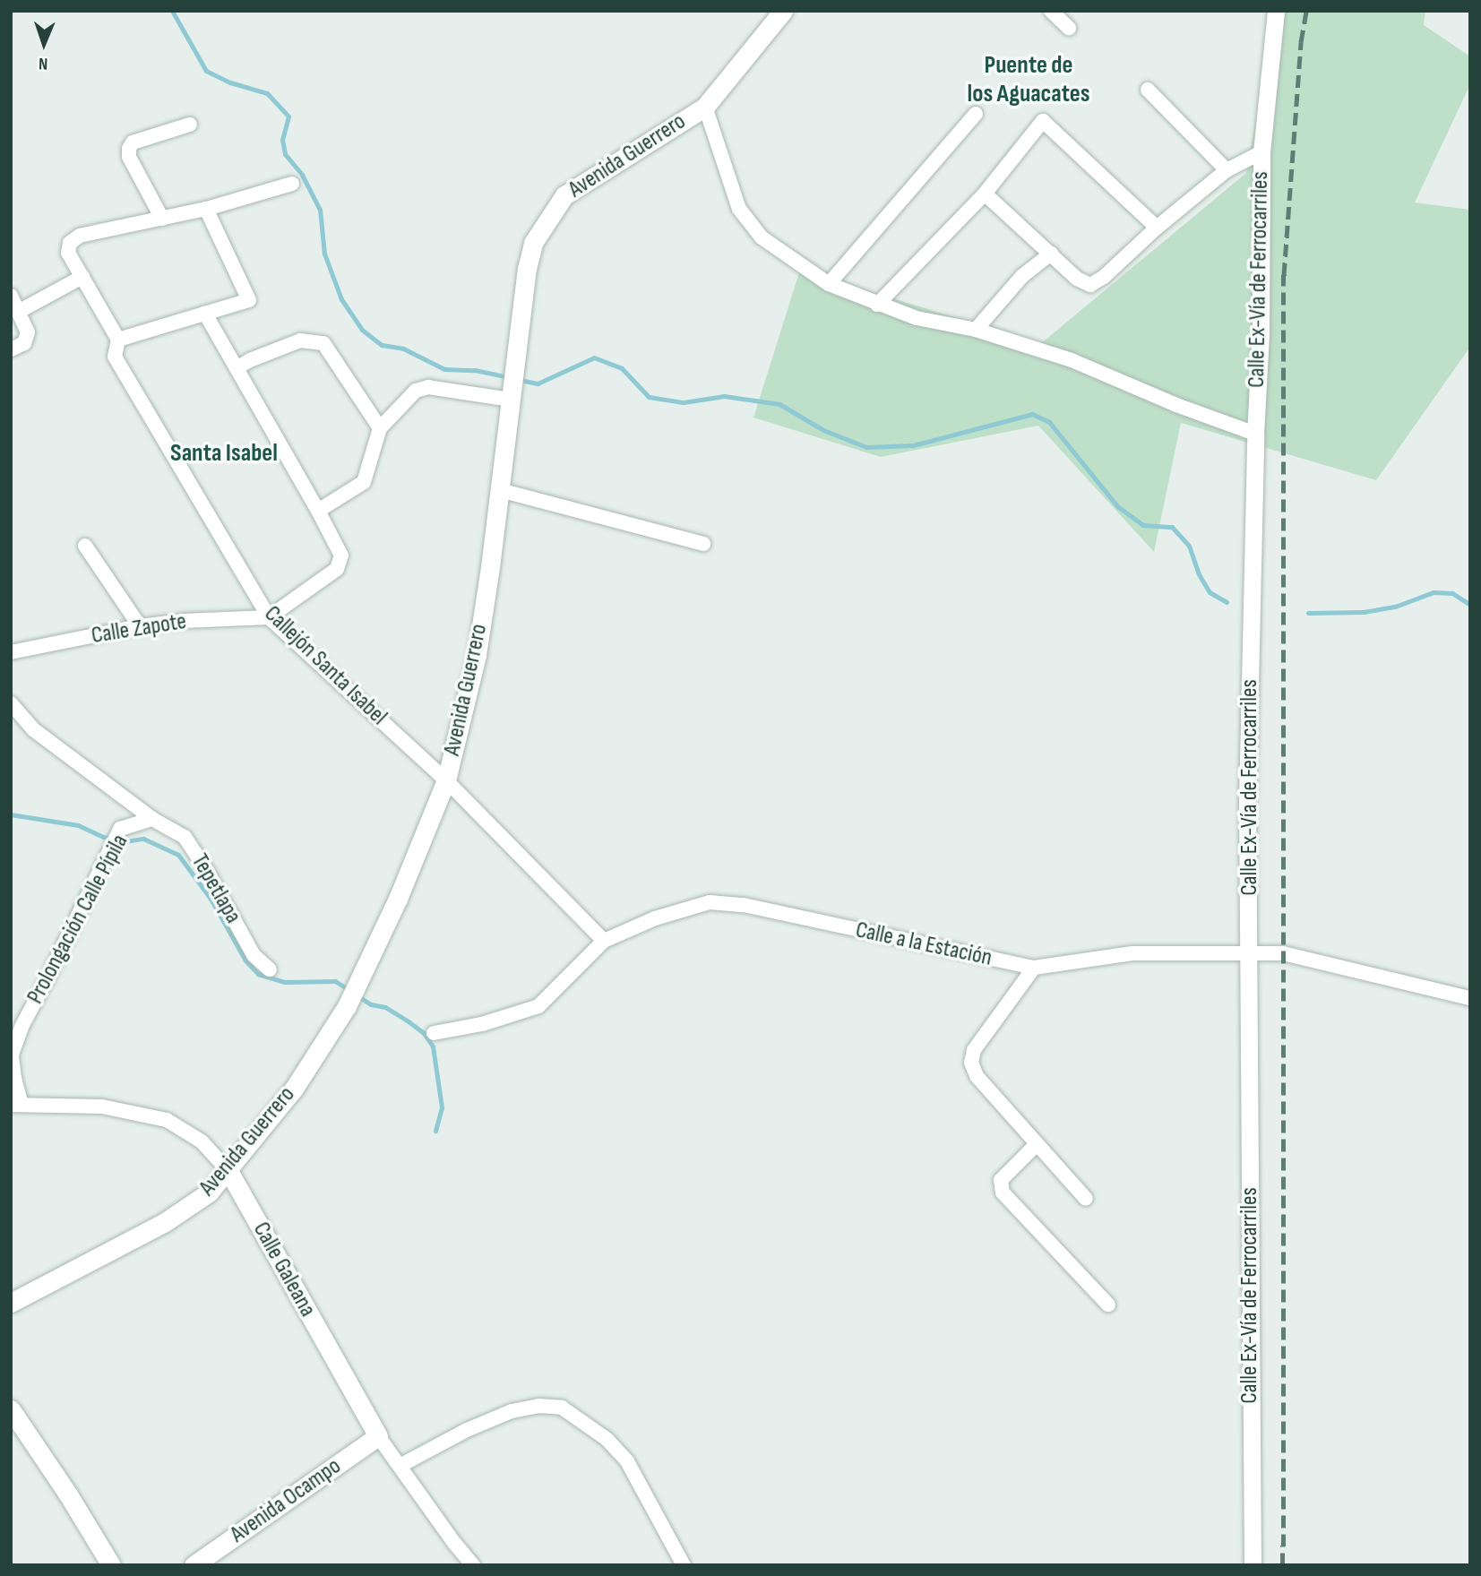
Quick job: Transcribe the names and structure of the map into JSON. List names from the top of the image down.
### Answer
{
  "streets": {
    "main road": ["Avenida Guerrero", "Calle Galeana", "Avenida Ocampo"],
    "street": [
      "Calle Ex-Vía de Ferrocarriles",
      "Calle Zapote",
      "Callejón Santa Isabel",
      "Tepetlapa",
      "Prolongación Calle Pípila",
      "Calle a la Estación"
    ]
  },
  "crossings": [
    ["Avenida Guerrero", "Callejón Santa Isabel"],
    ["Avenida Guerrero", "Calle Galeana"],
    ["Calle Ex-Vía de Ferrocarriles", "Calle a la Estación"],
    ["Calle Zapote", "Callejón Santa Isabel"],
    ["Tepetlapa", "Prolongación Calle Pípila"],
    ["Prolongación Calle Pípila", "Calle Galeana"],
    ["Calle Galeana", "Avenida Ocampo"]
  ],
  "districts": ["Puente de los Aguacates", "Santa Isabel"],
  "north": "bottom"
}
